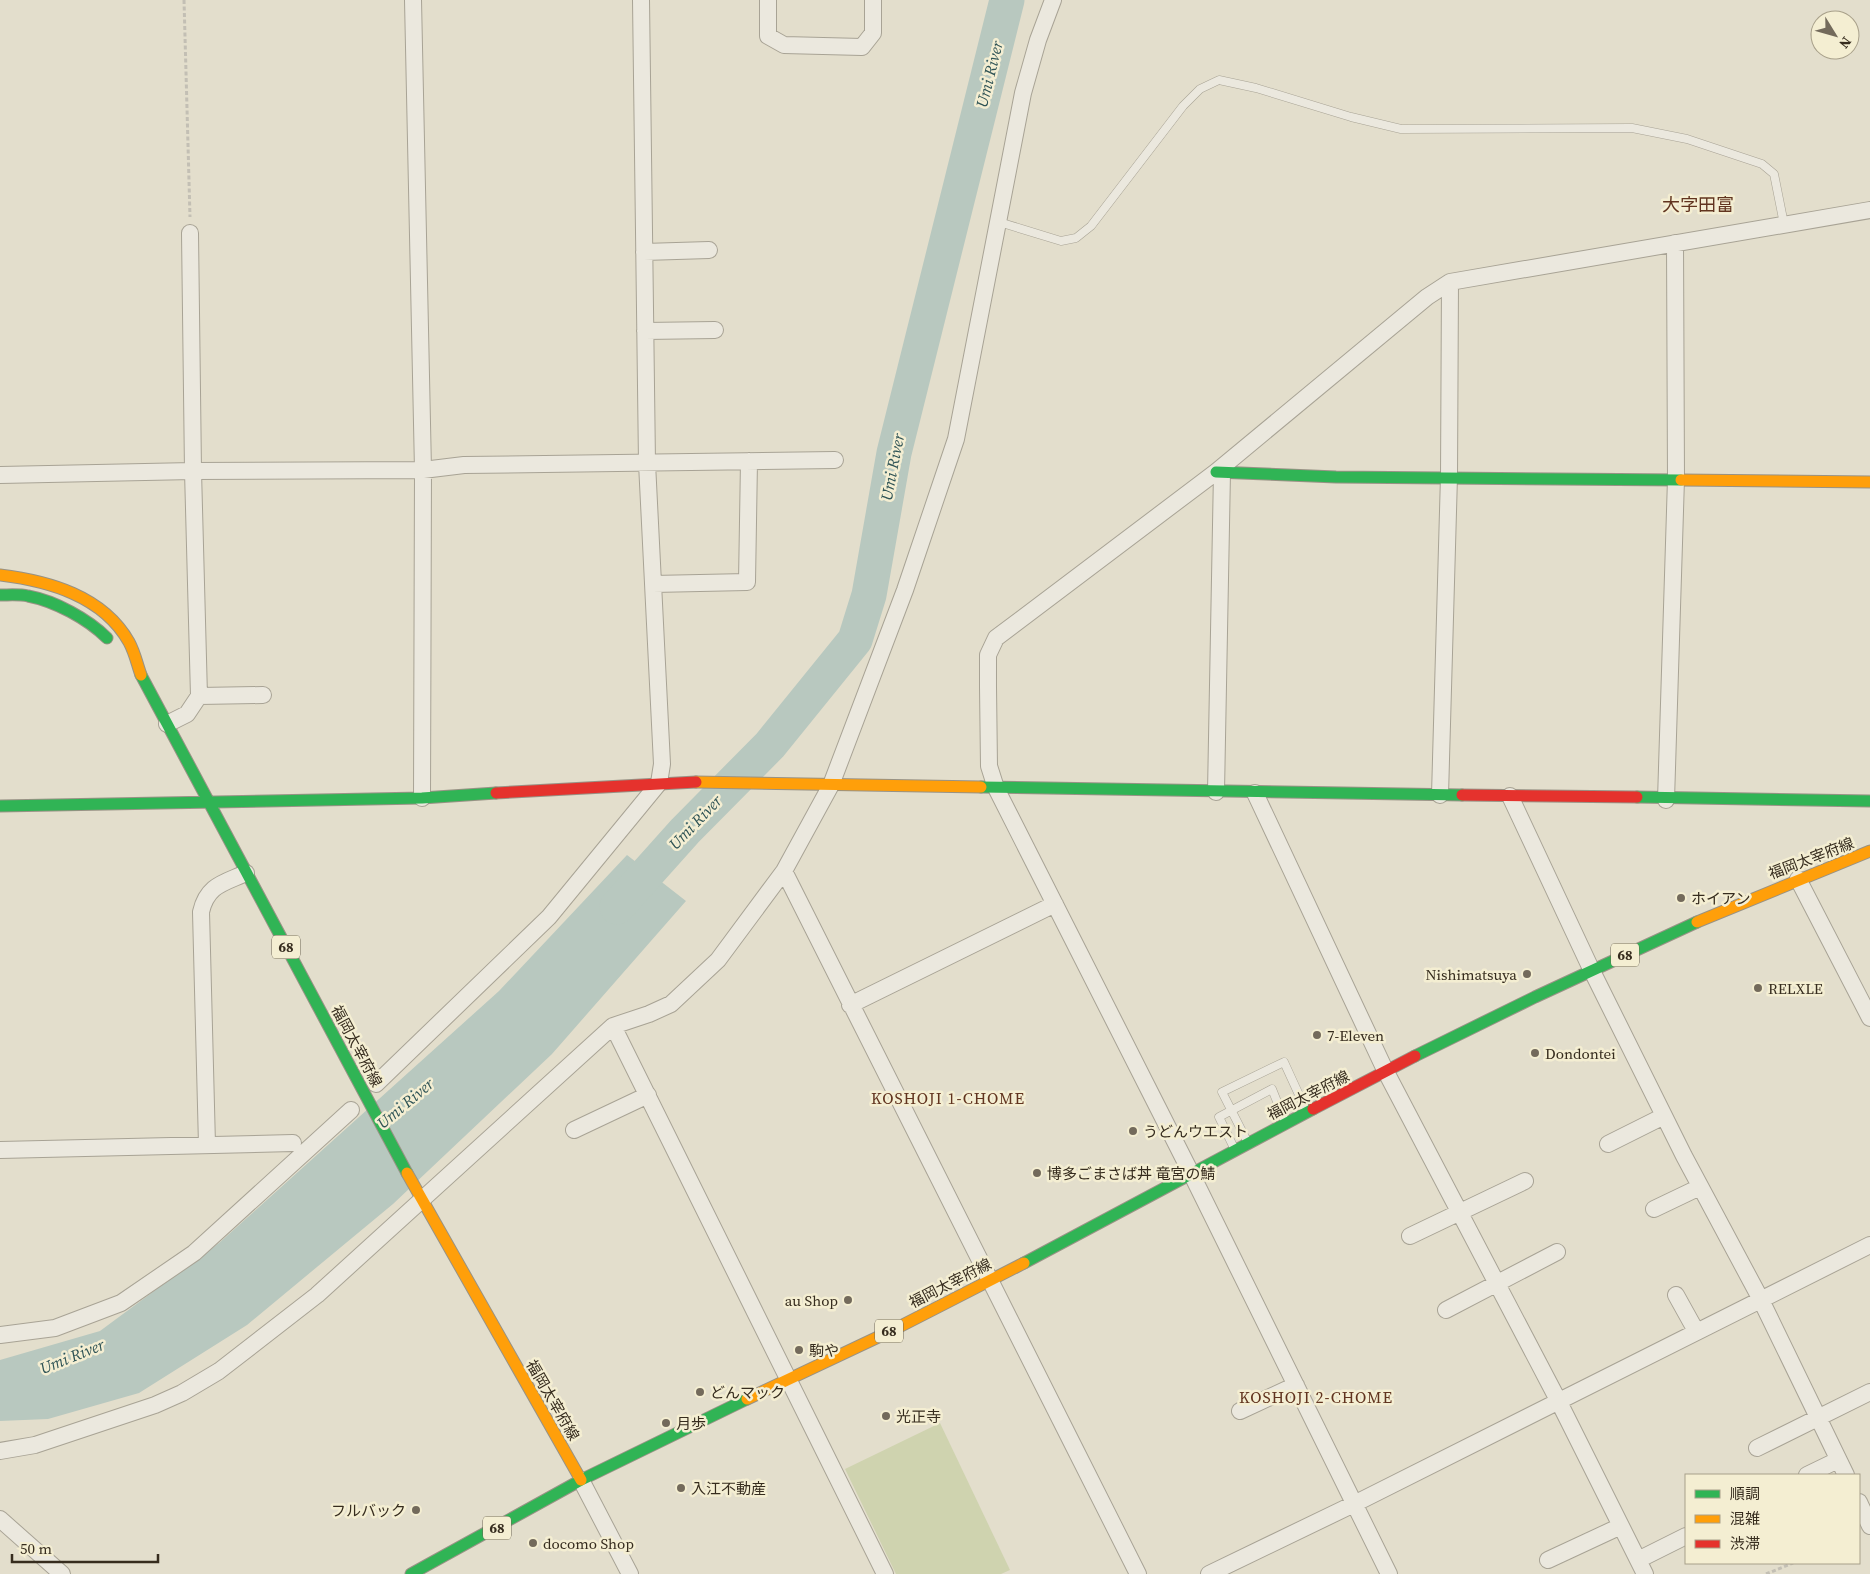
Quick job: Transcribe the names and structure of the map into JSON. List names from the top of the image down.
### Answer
{
  "streets": {
    "main road": ["福岡太宰府線", "68"]
  },
  "districts": ["大字田富", "KOSHOJI 1-CHOME", "KOSHOJI 2-CHOME"],
  "water": ["Umi River"],
  "places": [
    "ホイアン",
    "Nishimatsuya",
    "RELXLE",
    "7-Eleven",
    "Dondontei",
    "うどんウエスト",
    "博多ごまさば丼 竜宮の鯖",
    "au Shop",
    "駒や",
    "どんマック",
    "光正寺",
    "月歩",
    "入江不動産",
    "フルバック",
    "docomo Shop"
  ],
  "legend": ["順調", "混雑", "渋滞"],
  "scale_bar": "50 m",
  "north": "bottom right"
}
